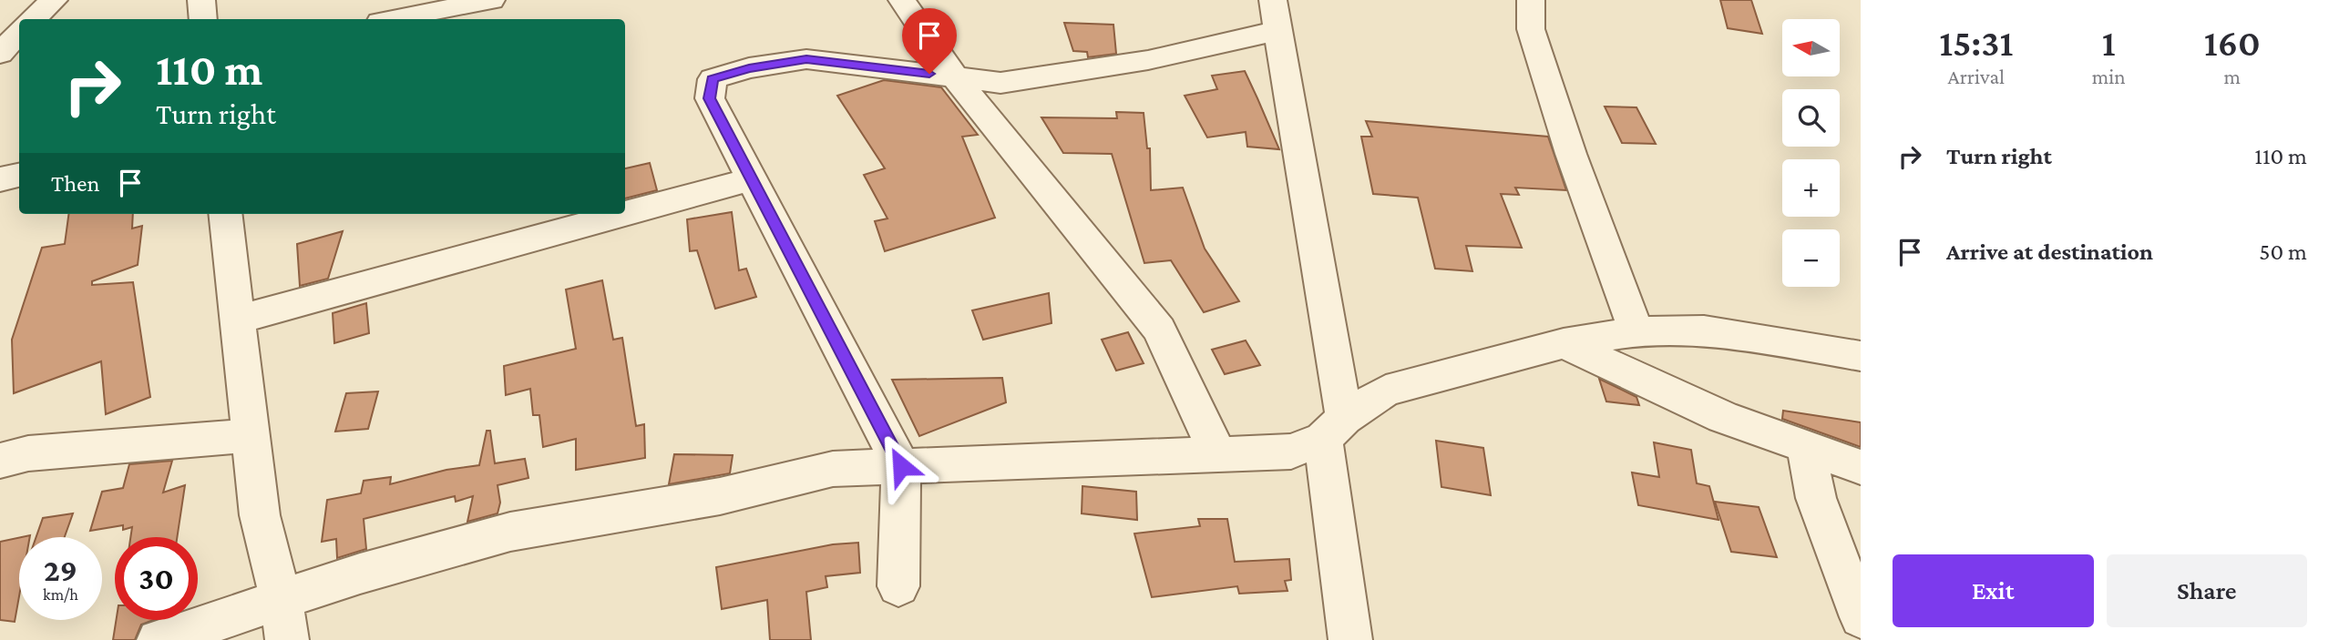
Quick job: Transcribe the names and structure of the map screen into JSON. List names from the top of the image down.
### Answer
{
  "north": "left",
  "page": {
    "eta": [
      "15:31",
      "Arrival",
      "1",
      "min",
      "160",
      "m"
    ],
    "map_buttons": ["+", "−"],
    "turn": ["110 m", "Turn right"],
    "list": [
      {
        "name": "Turn right",
        "value": "110 m"
      },
      {
        "name": "Arrive at destination",
        "value": "50 m"
      }
    ],
    "then": "Then",
    "speed": "29 km/h",
    "limit": "30",
    "buttons": ["Exit", "Share"]
  }
}
